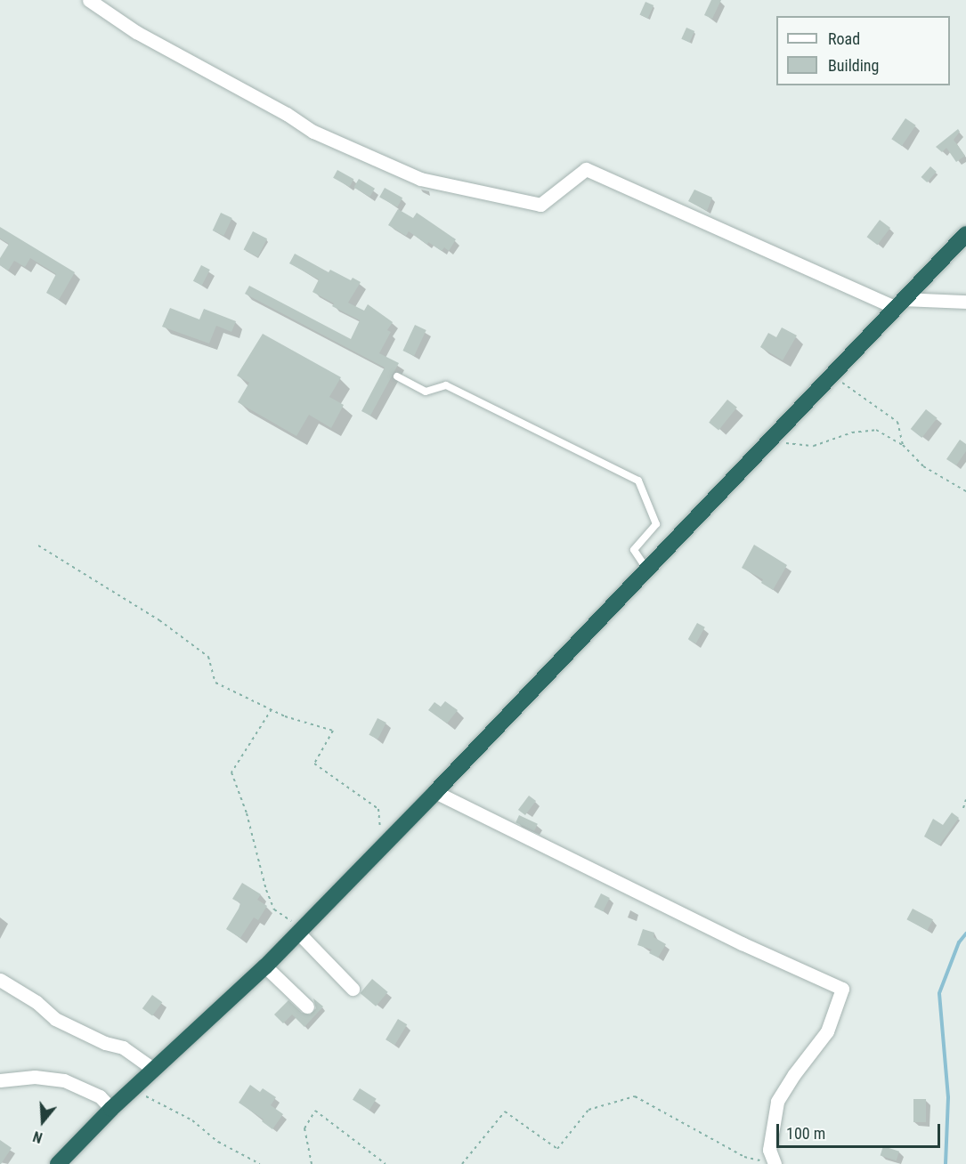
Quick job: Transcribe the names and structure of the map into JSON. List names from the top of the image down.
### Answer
{
  "legend": ["Road", "Building"],
  "scale_bar": "100 m",
  "north": "bottom"
}
